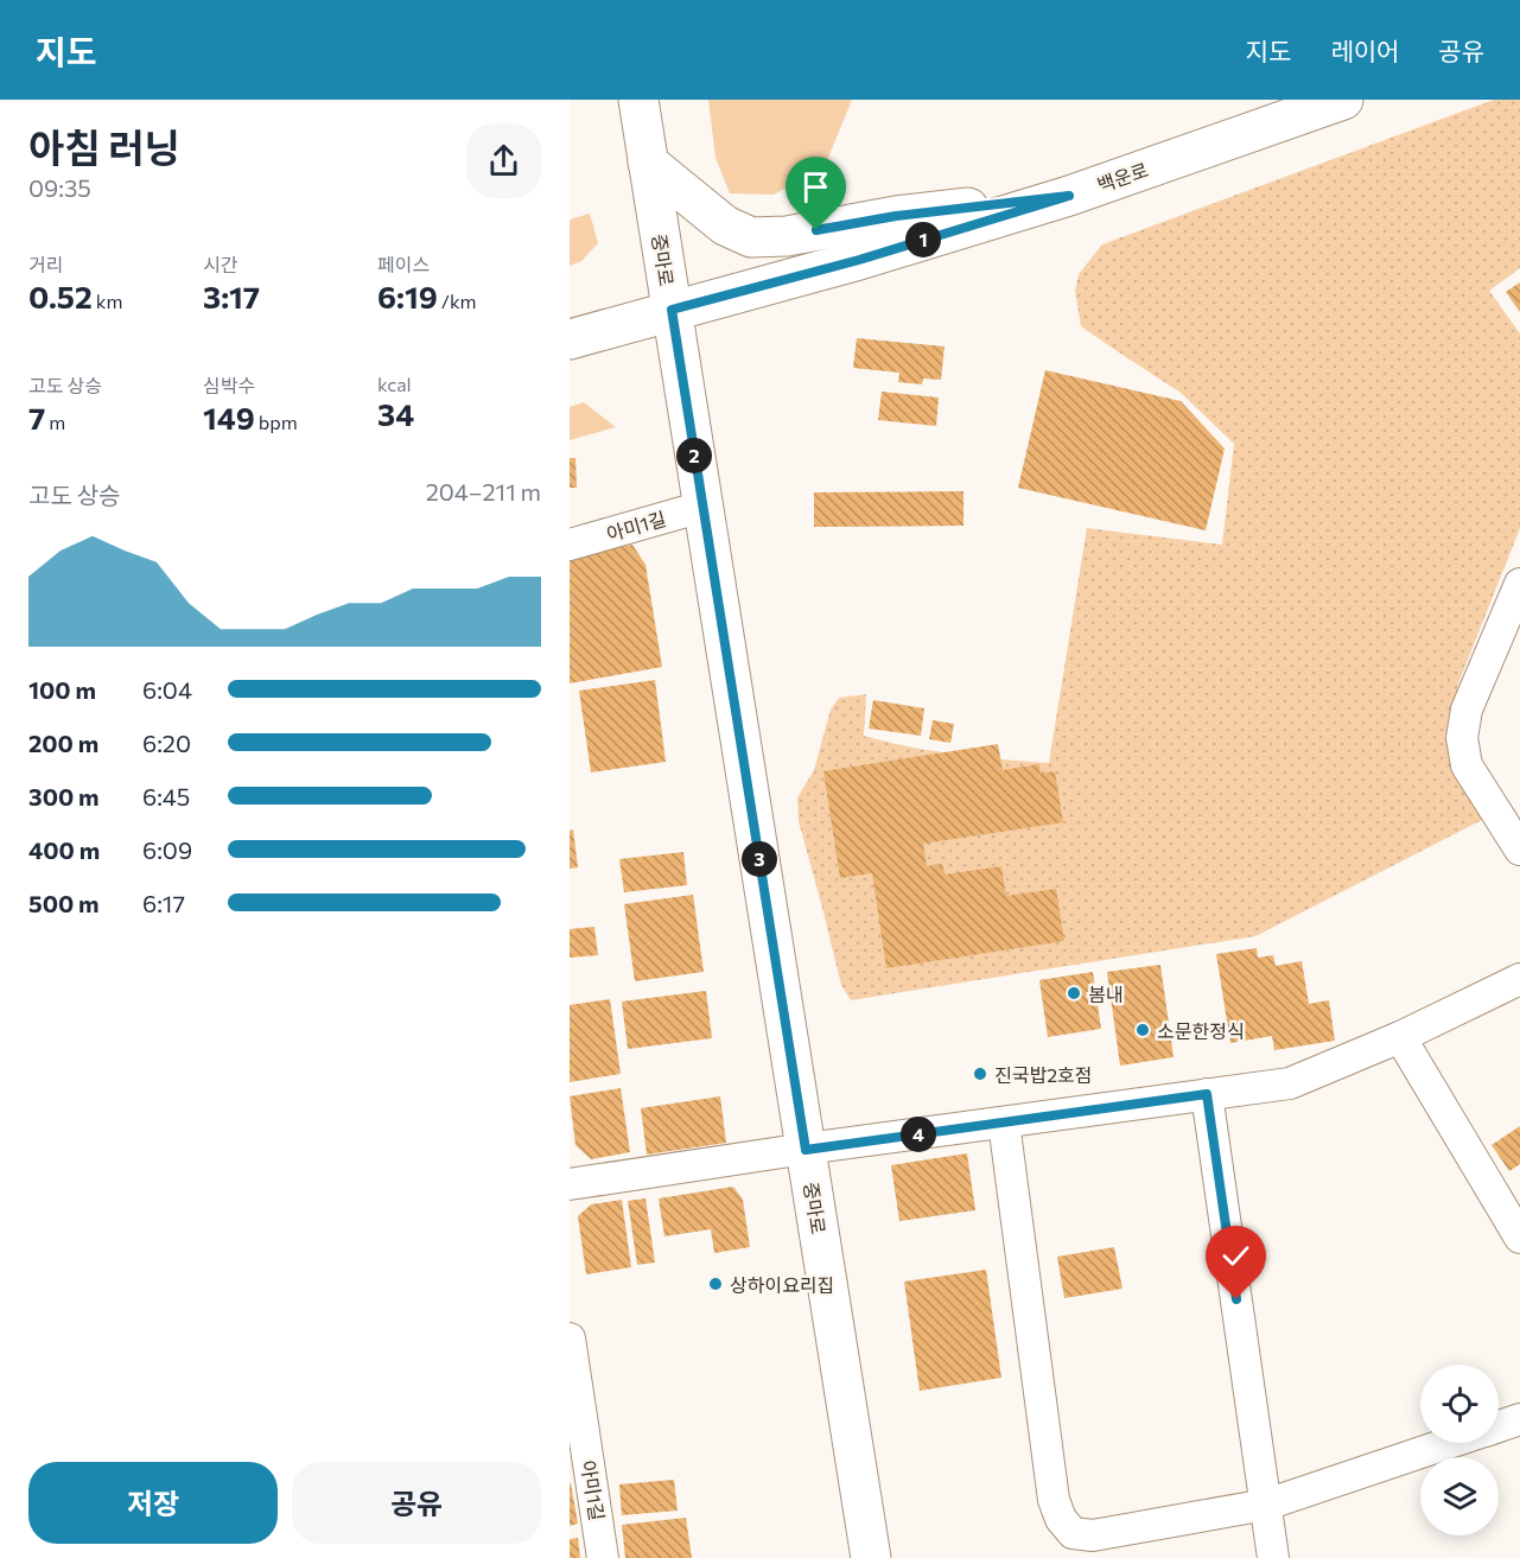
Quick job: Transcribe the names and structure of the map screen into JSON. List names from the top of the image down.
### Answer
{
  "streets": {
    "street": ["백운로", "중마로", "아미1길"]
  },
  "crossings": [
    ["백운로", "중마로"],
    ["중마로", "아미1길"]
  ],
  "places": [
    "봄내",
    "소문한정식",
    "진국밥2호점",
    "상하이요리집"
  ],
  "page": {
    "header": "지도",
    "nav": ["지도", "레이어", "공유"],
    "heading": ["아침 러닝", "09:35"],
    "stats": [
      ["거리", "0.52 km"],
      ["시간", "3:17"],
      ["페이스", "6:19 /km"],
      ["고도 상승", "7 m"],
      ["심박수", "149 bpm"],
      ["kcal", "34"]
    ],
    "pins": [
      "1",
      "2",
      "3",
      "4"
    ],
    "chart": ["고도 상승", "204–211 m"],
    "list": [
      {
        "name": "100 m",
        "note": "6:04"
      },
      {
        "name": "200 m",
        "note": "6:20"
      },
      {
        "name": "300 m",
        "note": "6:45"
      },
      {
        "name": "400 m",
        "note": "6:09"
      },
      {
        "name": "500 m",
        "note": "6:17"
      }
    ],
    "buttons": ["저장", "공유"]
  }
}
